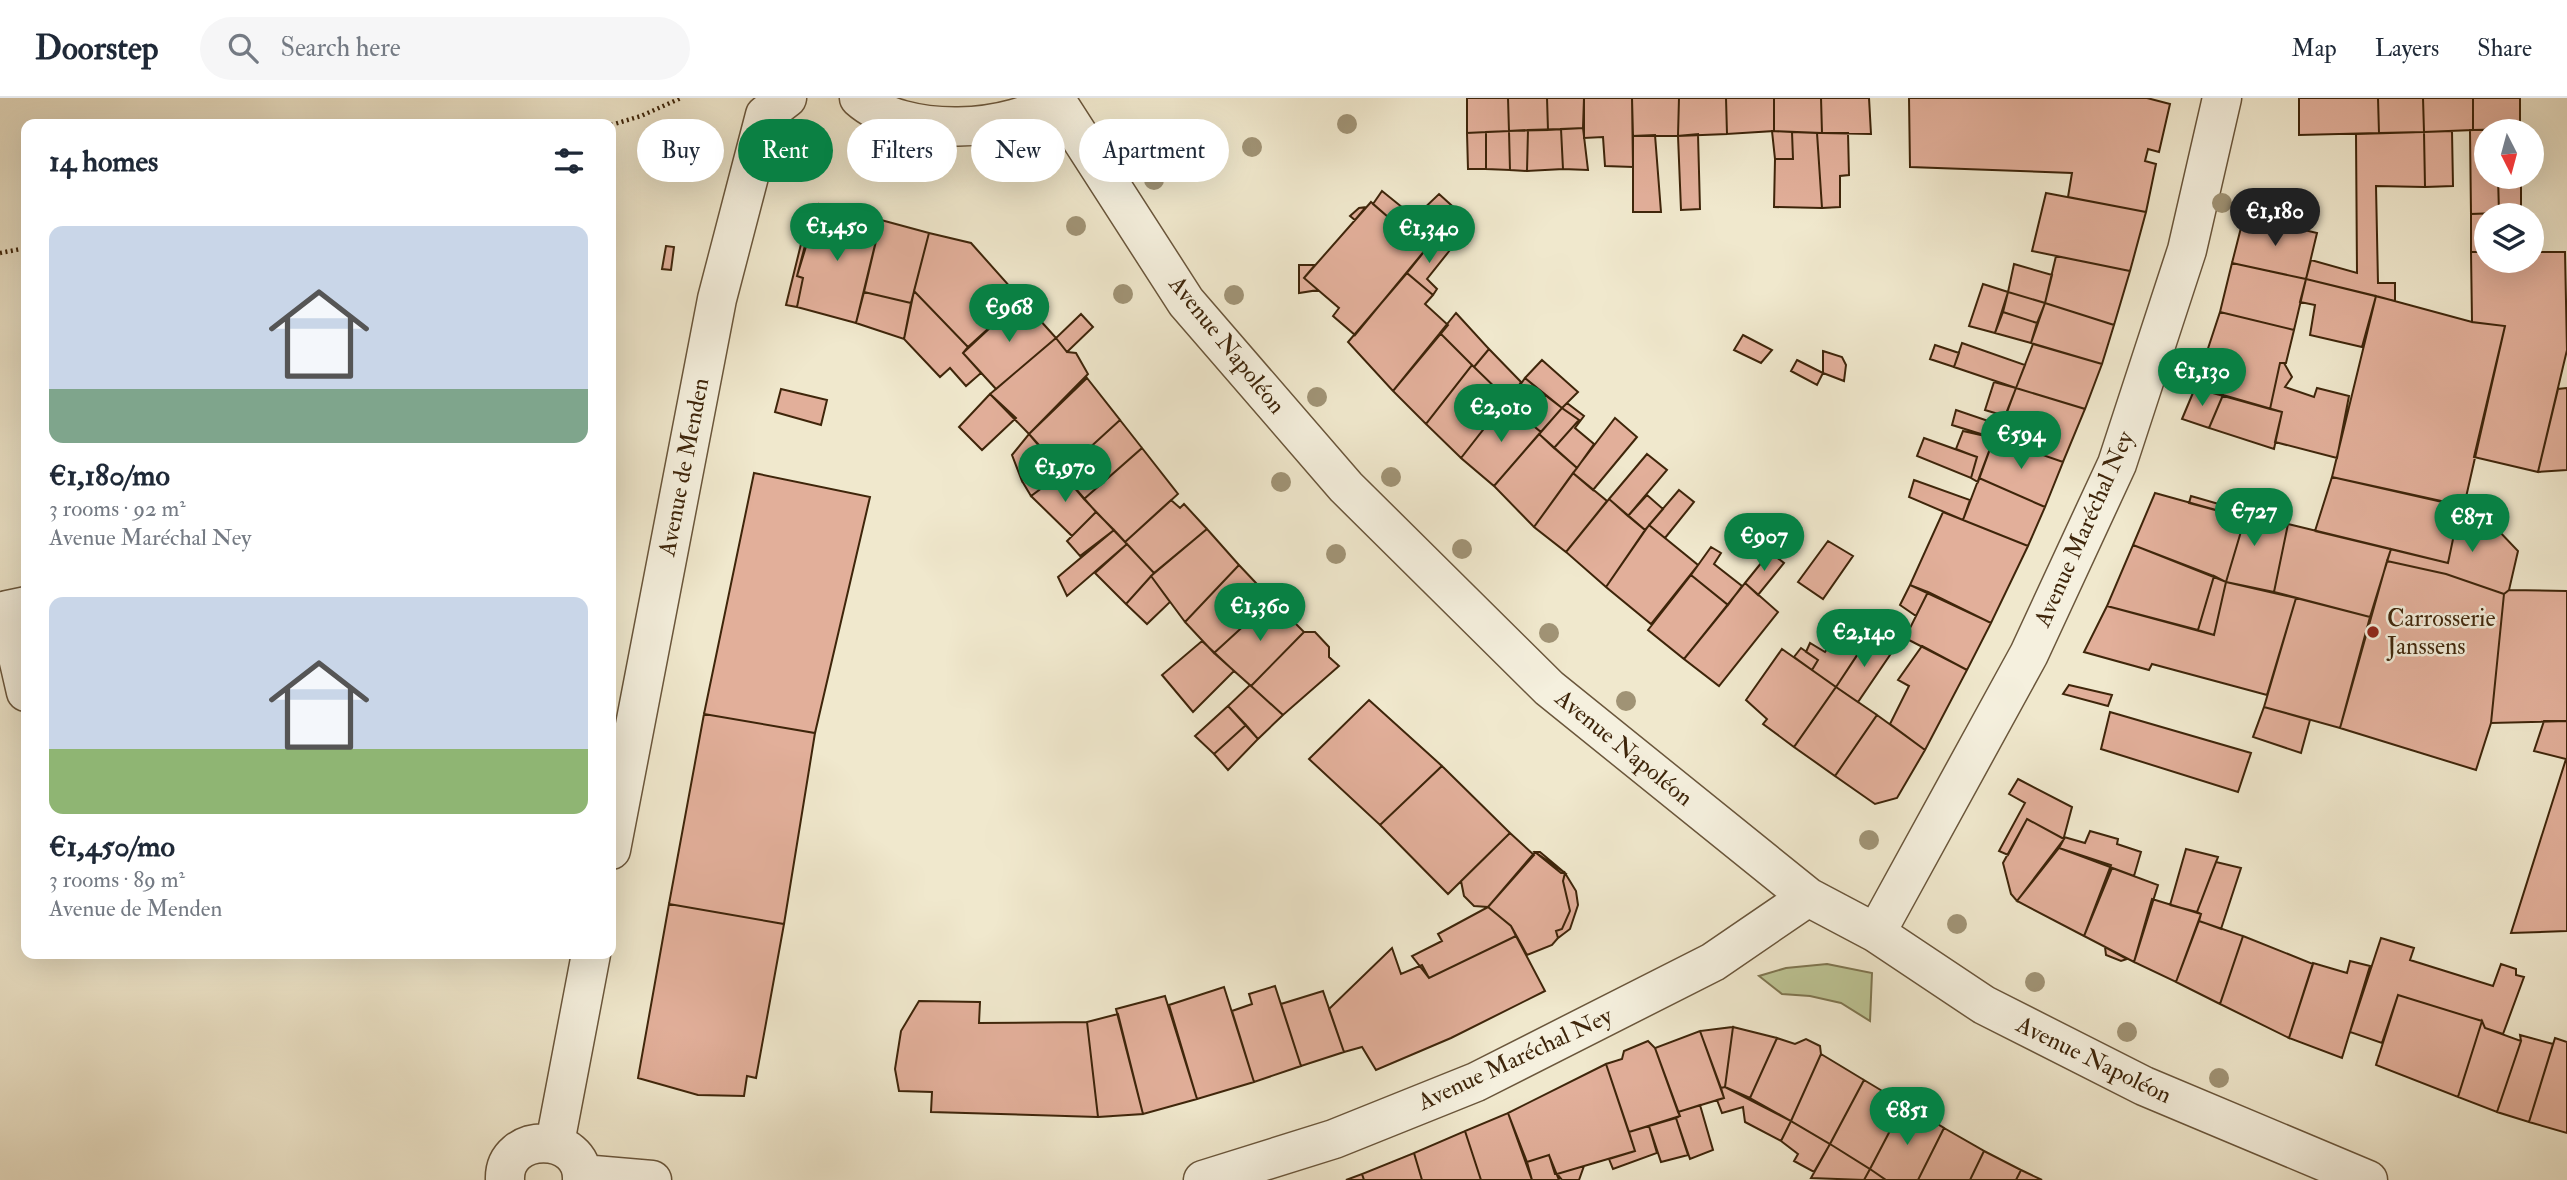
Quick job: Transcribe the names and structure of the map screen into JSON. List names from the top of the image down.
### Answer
{
  "streets": {
    "street": ["Avenue Napoléon", "Avenue de Menden", "Avenue Maréchal Ney"]
  },
  "crossings": [
    ["Avenue Napoléon", "Avenue Maréchal Ney"]
  ],
  "places": ["Carrosserie Janssens"],
  "north": "bottom",
  "page": {
    "header": "Doorstep",
    "search": "Search here",
    "nav": ["Map", "Layers", "Share"],
    "chip": [
      "Buy",
      "Rent",
      "Filters",
      "New",
      "Apartment"
    ],
    "heading": "14 homes",
    "price": [
      "€1,180",
      "€1,450",
      "€1,340",
      "€968",
      "€1,130",
      "€2,010",
      "€594",
      "€1,970",
      "€727",
      "€871",
      "€907",
      "€1,360",
      "€2,140",
      "€851"
    ],
    "list": [
      {
        "name": "€1,180/mo",
        "note": "3 rooms · 92 m² · Avenue Maréchal Ney"
      },
      {
        "name": "€1,450/mo",
        "note": "3 rooms · 89 m² · Avenue de Menden"
      }
    ]
  }
}
